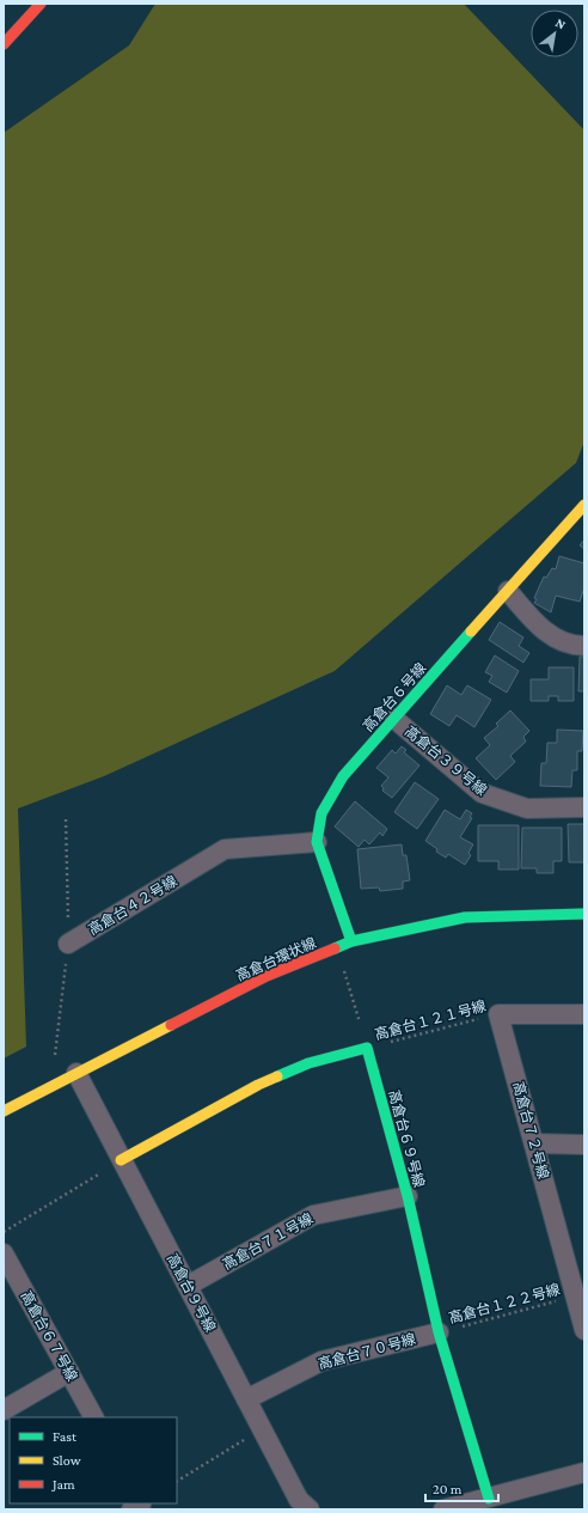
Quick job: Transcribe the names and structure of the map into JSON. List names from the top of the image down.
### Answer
{
  "streets": {
    "street": [
      "高倉台６号線",
      "高倉台３９号線",
      "高倉台４２号線",
      "高倉台環状線",
      "高倉台７２号線",
      "高倉台６９号線",
      "高倉台７１号線",
      "高倉台９号線",
      "高倉台６７号線",
      "高倉台７０号線"
    ],
    "path": ["高倉台１２１号線", "高倉台１２２号線"]
  },
  "crossings": [
    ["高倉台６号線", "高倉台３９号線"],
    ["高倉台６号線", "高倉台４２号線"],
    ["高倉台６号線", "高倉台環状線"],
    ["高倉台環状線", "高倉台９号線"],
    ["高倉台１２１号線", "高倉台７２号線"],
    ["高倉台１２１号線", "高倉台６９号線"],
    ["高倉台７２号線", "高倉台１２２号線"],
    ["高倉台６９号線", "高倉台７１号線"],
    ["高倉台６９号線", "高倉台１２２号線"],
    ["高倉台６９号線", "高倉台７０号線"],
    ["高倉台７１号線", "高倉台９号線"],
    ["高倉台９号線", "高倉台７０号線"],
    ["高倉台１２２号線", "高倉台７０号線"]
  ],
  "legend": ["Fast", "Slow", "Jam"],
  "scale_bar": "20 m",
  "north": "top right"
}
